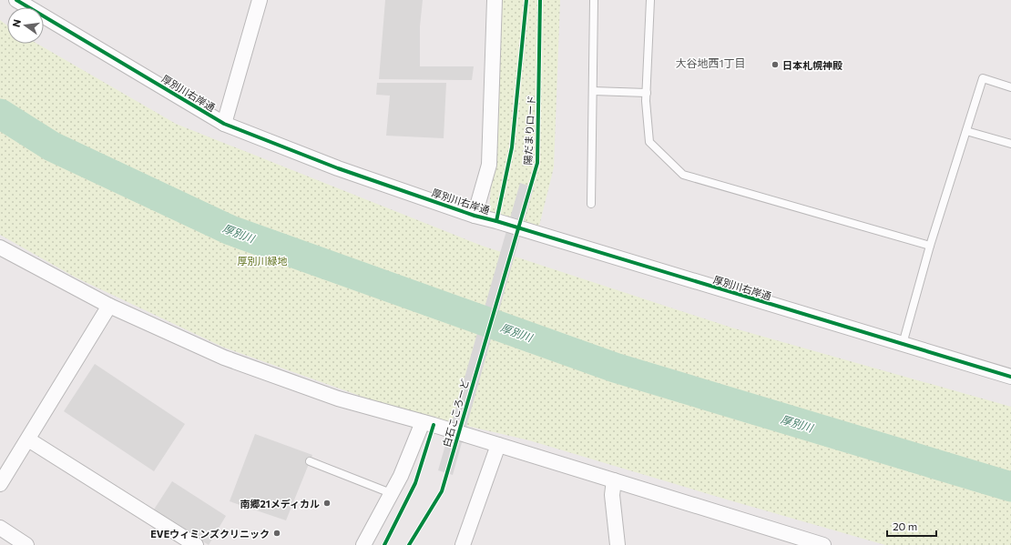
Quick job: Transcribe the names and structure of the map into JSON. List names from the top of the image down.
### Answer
{
  "streets": {
    "street": ["厚別川右岸通"],
    "cycle path": ["陽だまりロード"]
  },
  "districts": ["大谷地西1丁目"],
  "water": ["厚別川"],
  "parks": ["厚別川緑地"],
  "places": ["日本札幌神殿", "南郷21メディカル", "EVEウィミンズクリニック"],
  "scale_bar": "20 m",
  "north": "left"
}
